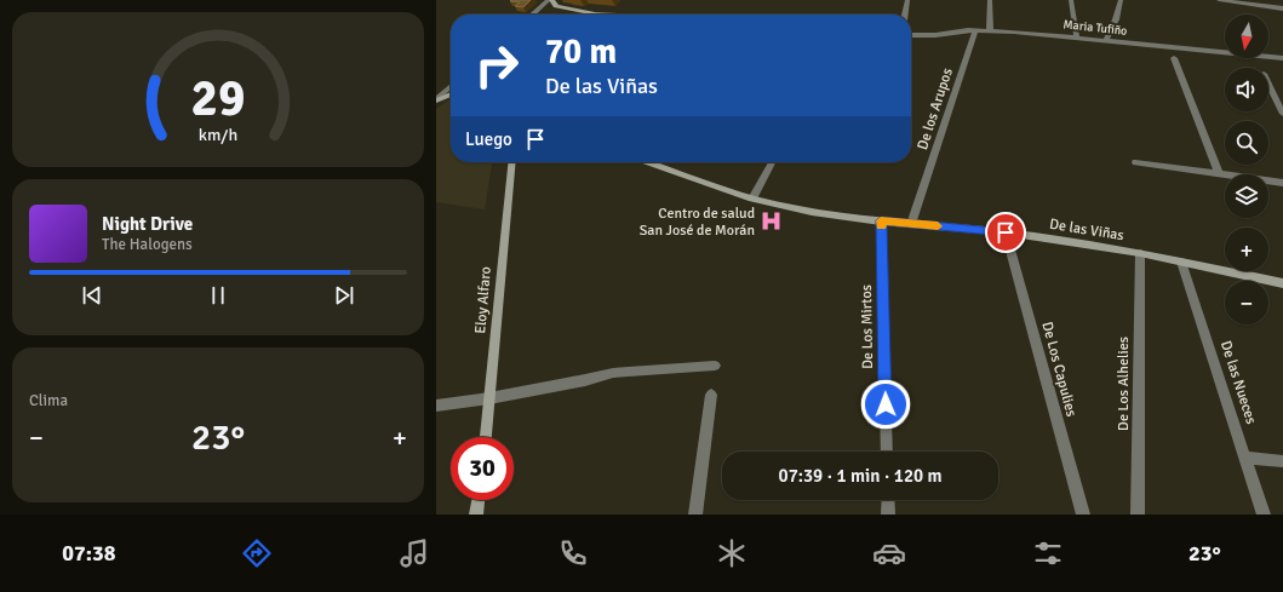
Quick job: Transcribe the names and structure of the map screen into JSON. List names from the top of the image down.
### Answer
{
  "streets": {
    "street": [
      "Maria Tufiño",
      "De los Arupos",
      "De las Viñas",
      "Eloy Alfaro",
      "De Los Mirtos",
      "De Los Capulies",
      "De las Nueces",
      "De Los Alhelies"
    ]
  },
  "crossings": [
    ["Maria Tufiño", "De los Arupos"],
    ["De los Arupos", "De las Viñas"],
    ["De las Viñas", "De Los Mirtos"],
    ["De las Viñas", "De Los Capulies"],
    ["De las Viñas", "De las Nueces"],
    ["De las Viñas", "De Los Alhelies"]
  ],
  "places": {
    "hospital": ["Centro de salud San José de Morán"]
  },
  "north": "bottom",
  "page": {
    "map_buttons": ["+", "−"],
    "turn": ["70 m", "De las Viñas"],
    "then": "Luego",
    "song": ["Night Drive", "The Halogens"],
    "tile": "Clima",
    "heat": ["−", "23°", "+"],
    "limit": "30",
    "trip": "07:39 · 1 min · 120 m",
    "tabs": ["07:38", "23°"],
    "gauge": ["29", "km/h"]
  }
}
